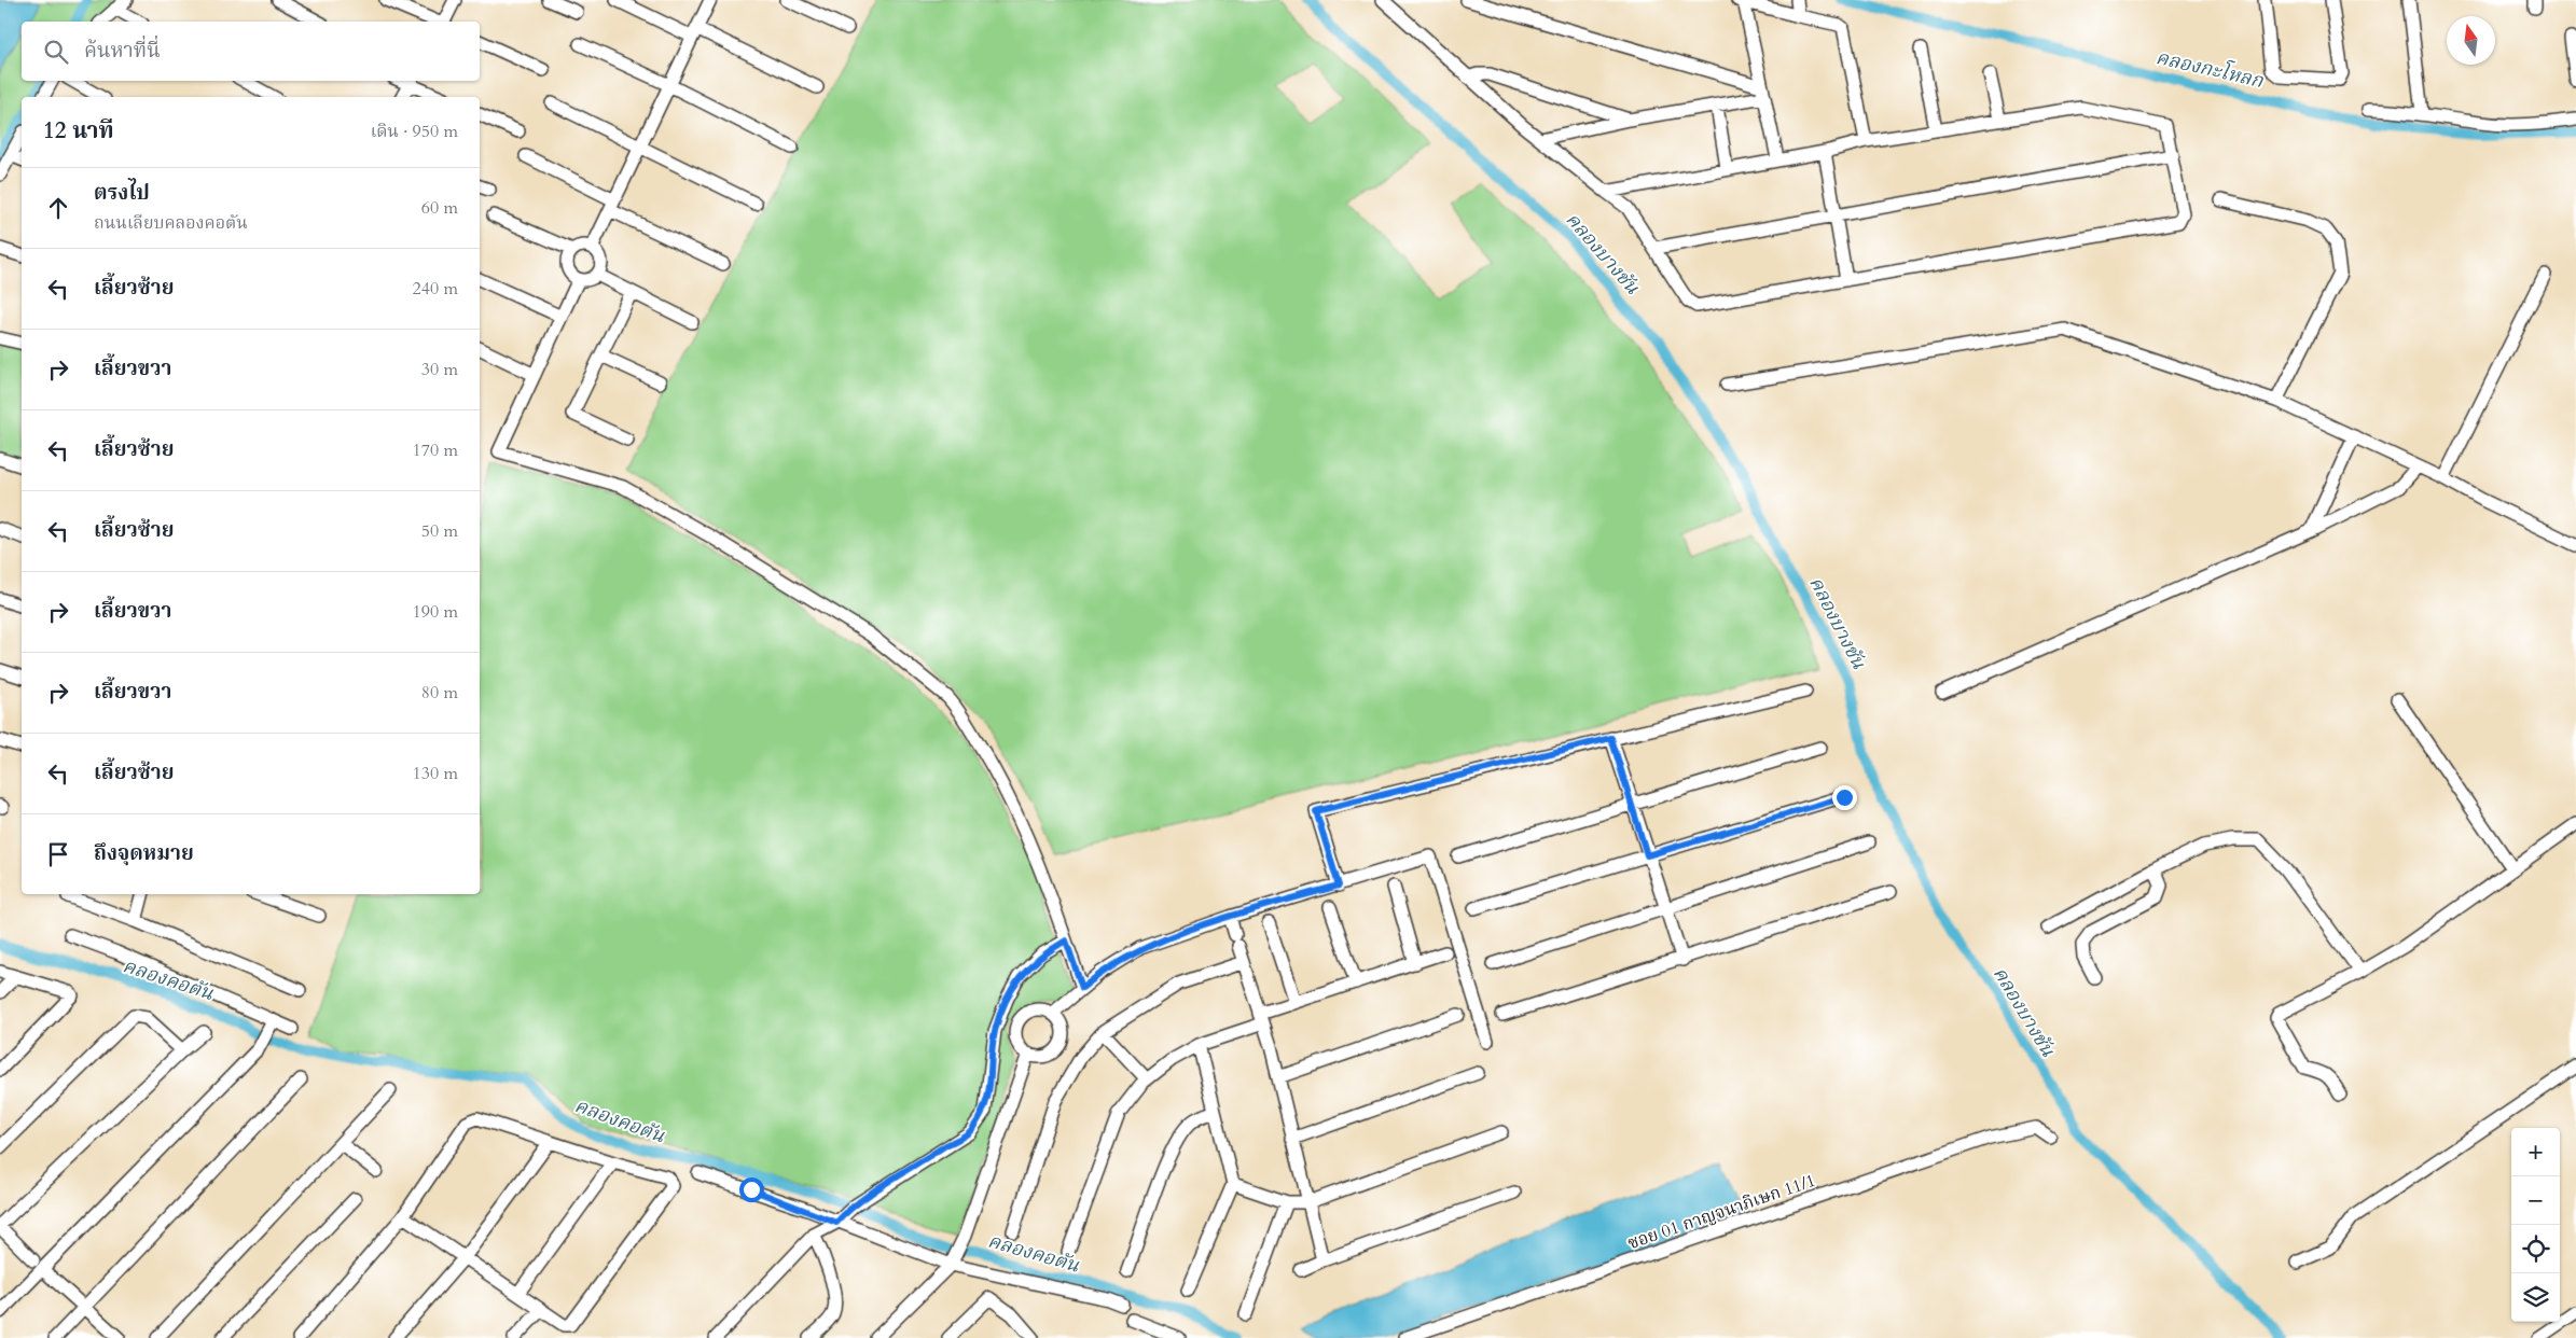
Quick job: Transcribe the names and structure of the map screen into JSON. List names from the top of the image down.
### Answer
{
  "streets": {
    "street": ["ซอย 01 กาญจนาภิเษก 11/1"]
  },
  "water": ["คลองกะโหลก", "คลองบางชัน", "คลองคอตัน"],
  "north": "top",
  "page": {
    "search": "ค้นหาที่นี่",
    "heading": ["12 นาที", "เดิน · 950 m"],
    "list": [
      ["ตรงไป", "ถนนเลียบคลองคอตัน", "60 m"],
      ["เลี้ยวซ้าย", "240 m"],
      ["เลี้ยวขวา", "30 m"],
      ["เลี้ยวซ้าย", "170 m"],
      ["เลี้ยวซ้าย", "50 m"],
      ["เลี้ยวขวา", "190 m"],
      ["เลี้ยวขวา", "80 m"],
      ["เลี้ยวซ้าย", "130 m"],
      "ถึงจุดหมาย"
    ],
    "map_buttons": ["+", "−"]
  }
}
